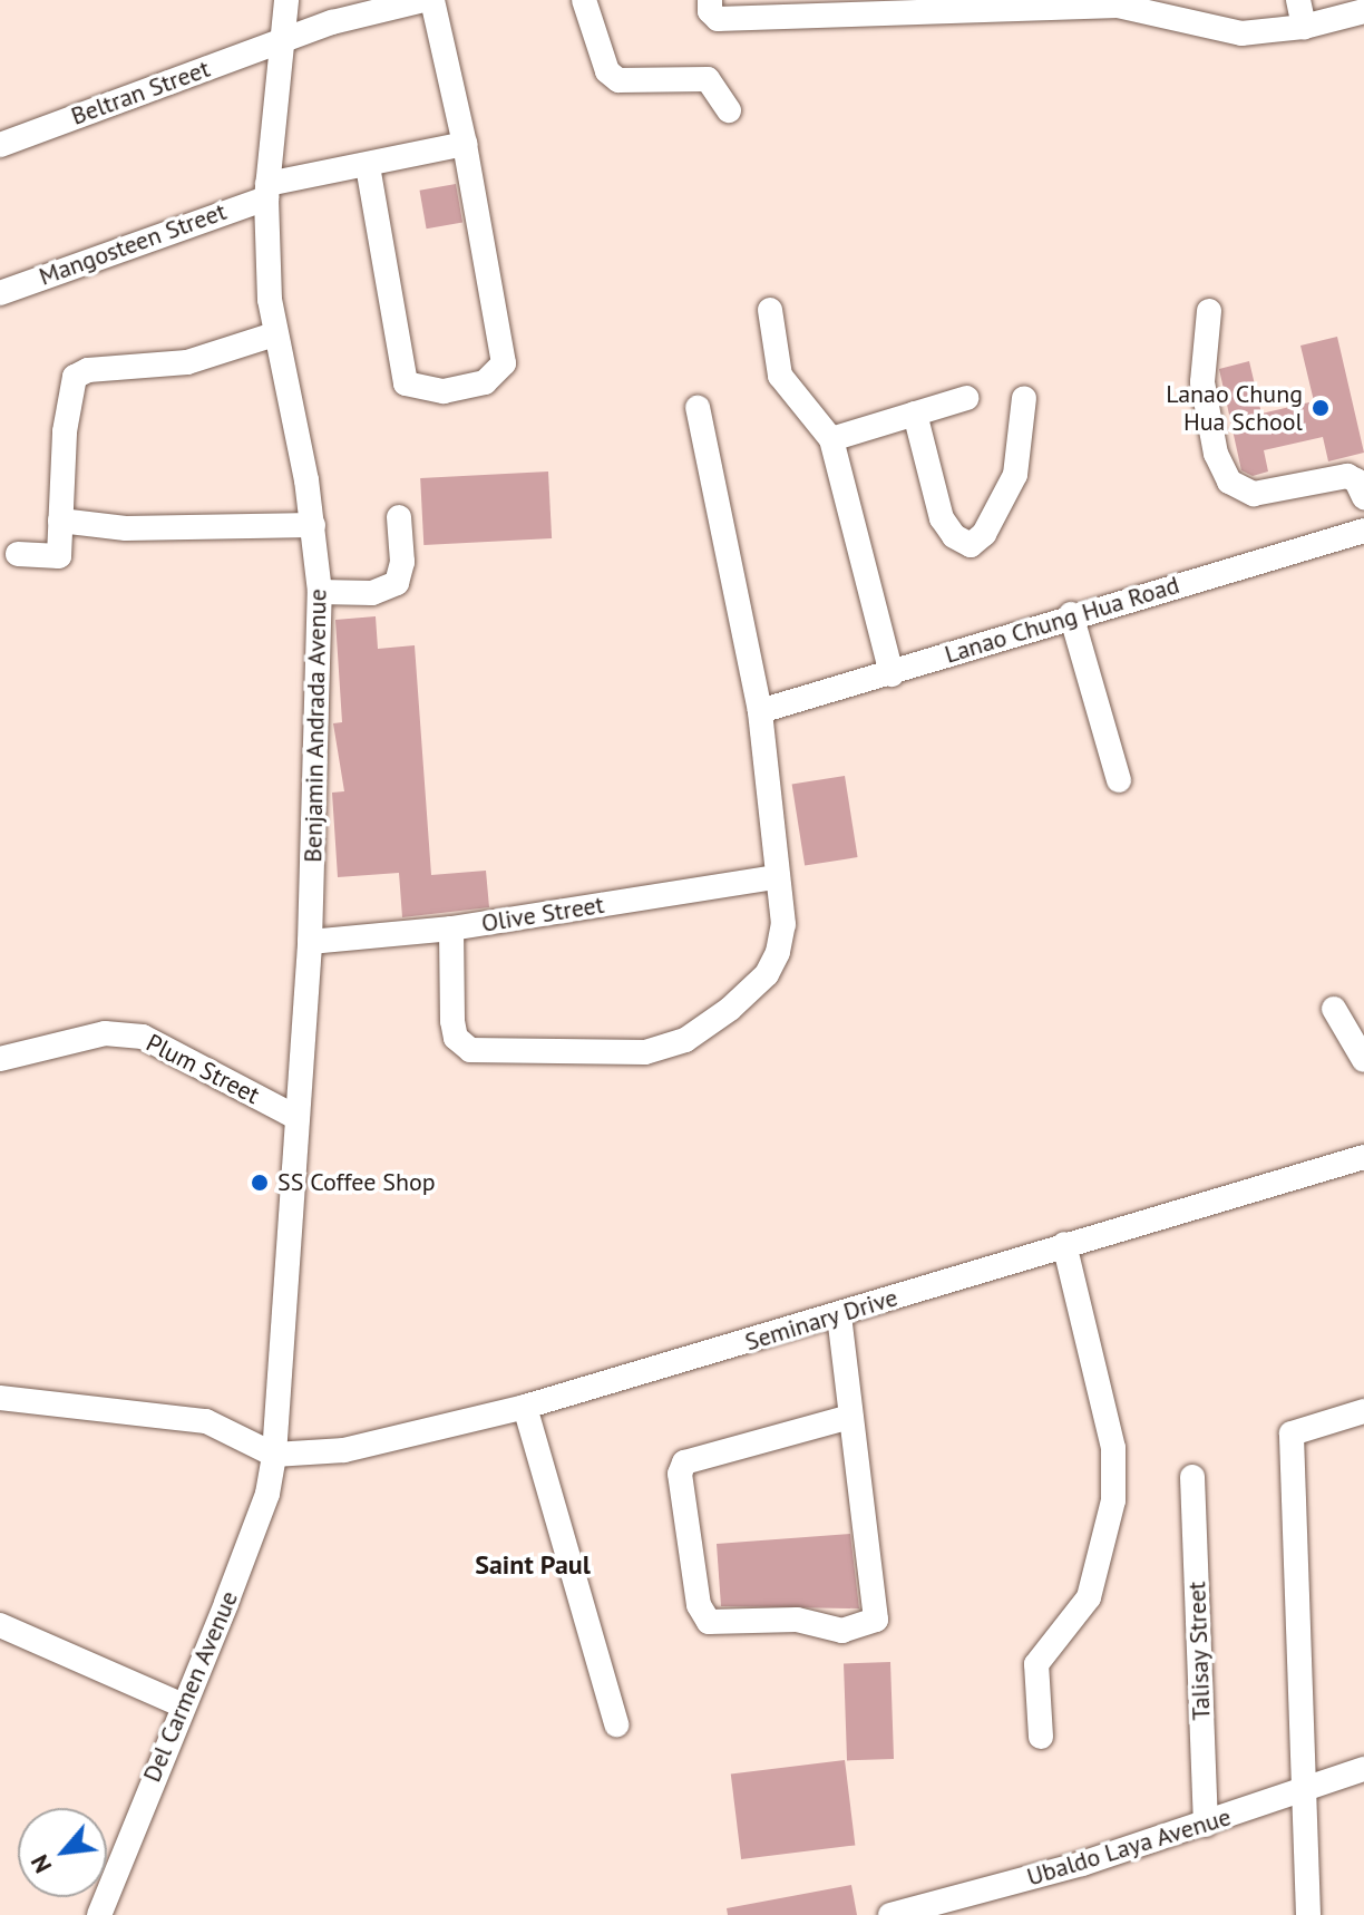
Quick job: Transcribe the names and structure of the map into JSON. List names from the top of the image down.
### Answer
{
  "streets": {
    "street": [
      "Beltran Street",
      "Mangosteen Street",
      "Lanao Chung Hua Road",
      "Benjamin Andrada Avenue",
      "Olive Street",
      "Plum Street",
      "Seminary Drive",
      "Talisay Street",
      "Del Carmen Avenue",
      "Ubaldo Laya Avenue"
    ]
  },
  "crossings": [
    ["Beltran Street", "Benjamin Andrada Avenue"],
    ["Mangosteen Street", "Benjamin Andrada Avenue"],
    ["Benjamin Andrada Avenue", "Olive Street"],
    ["Benjamin Andrada Avenue", "Plum Street"],
    ["Benjamin Andrada Avenue", "Seminary Drive"],
    ["Benjamin Andrada Avenue", "Del Carmen Avenue"],
    ["Seminary Drive", "Del Carmen Avenue"],
    ["Talisay Street", "Ubaldo Laya Avenue"]
  ],
  "districts": ["Saint Paul"],
  "places": ["Lanao Chung Hua School", "SS Coffee Shop"],
  "north": "bottom left"
}
